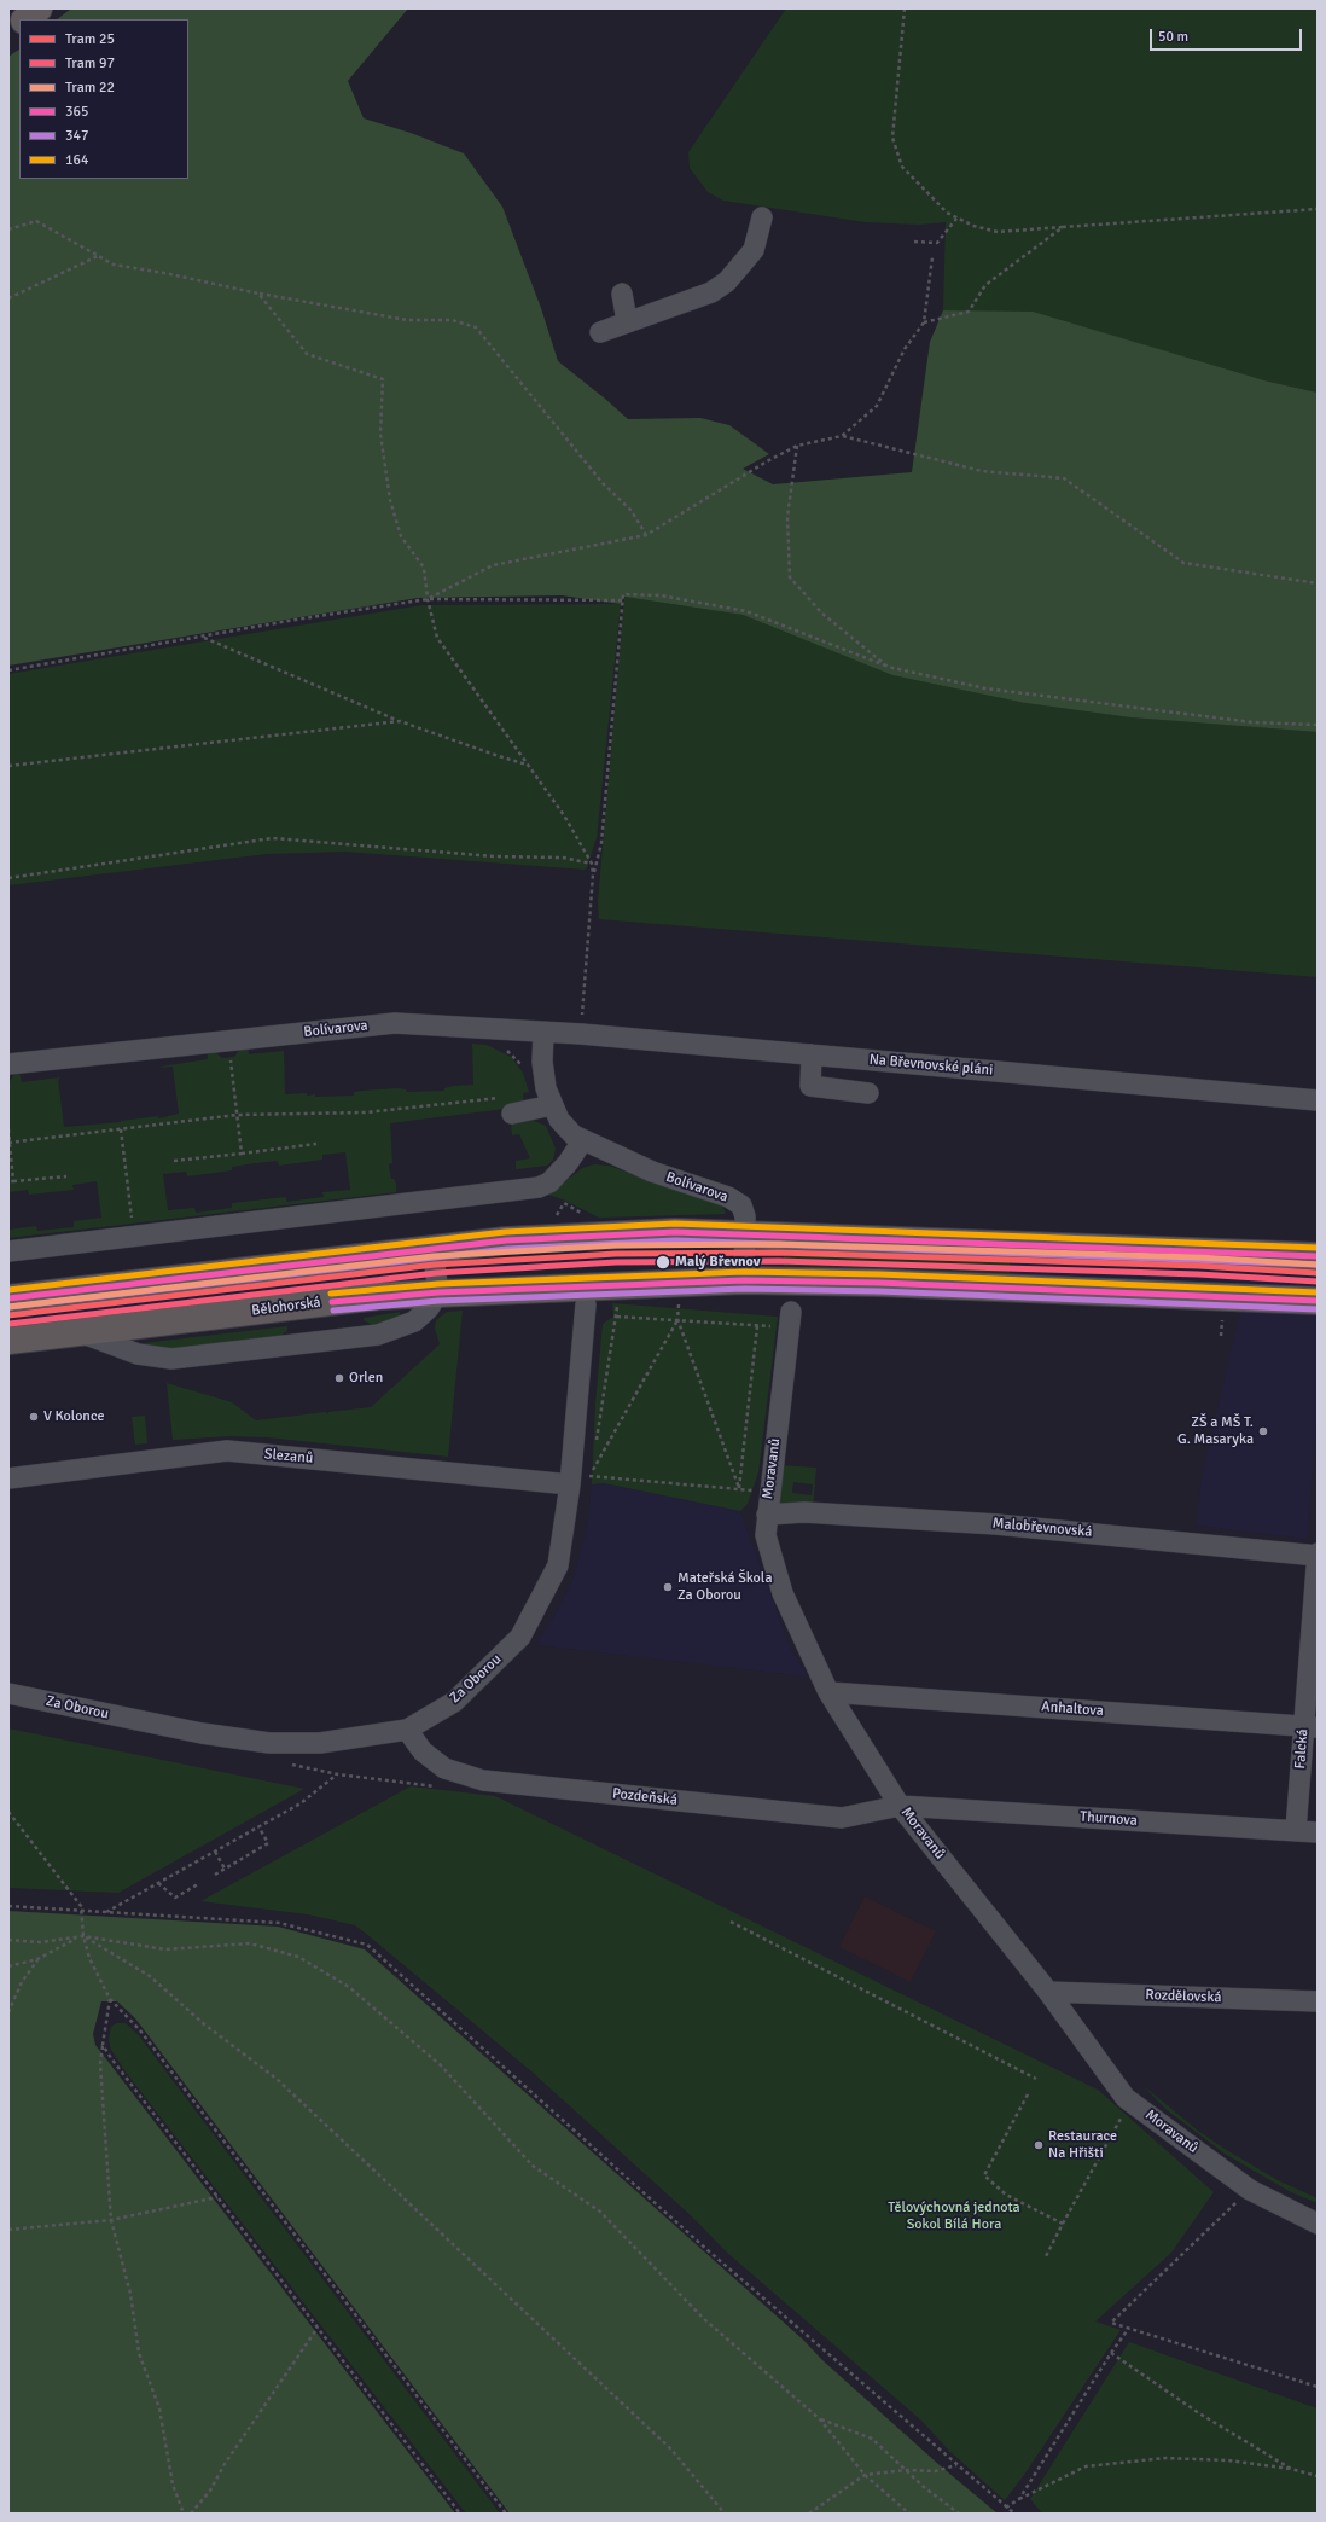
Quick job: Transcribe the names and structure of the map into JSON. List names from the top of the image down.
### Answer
{
  "streets": {
    "main road": ["Bělohorská"],
    "street": [
      "Bolívarova",
      "Na Břevnovské pláni",
      "Slezanů",
      "Moravanů",
      "Malobřevnovská",
      "Za Oborou",
      "Anhaltova",
      "Falcká",
      "Pozdeňská",
      "Thurnova",
      "Rozdělovská"
    ]
  },
  "crossings": [
    ["Bolívarova", "Na Břevnovské pláni"],
    ["Bolívarova", "Bělohorská"],
    ["Slezanů", "Za Oborou"],
    ["Moravanů", "Malobřevnovská"],
    ["Moravanů", "Anhaltova"],
    ["Moravanů", "Pozdeňská"],
    ["Moravanů", "Thurnova"],
    ["Moravanů", "Rozdělovská"],
    ["Malobřevnovská", "Falcká"],
    ["Za Oborou", "Pozdeňská"],
    ["Anhaltova", "Falcká"],
    ["Falcká", "Thurnova"],
    ["Pozdeňská", "Thurnova"]
  ],
  "parks": ["Tělovýchovná jednota Sokol Bílá Hora"],
  "places": [
    "Malý Břevnov",
    "Orlen",
    "V Kolonce",
    "ZŠ a MŠ T. G. Masaryka",
    "Mateřská Škola Za Oborou",
    "Restaurace Na Hřišti"
  ],
  "lines": [
    "transit line 164",
    "transit line 365",
    "transit line 347",
    "tram line 22",
    "tram line 25",
    "tram line 97"
  ],
  "legend": [
    "Tram 25",
    "Tram 97",
    "Tram 22",
    "365",
    "347",
    "164"
  ],
  "scale_bar": "50 m"
}
